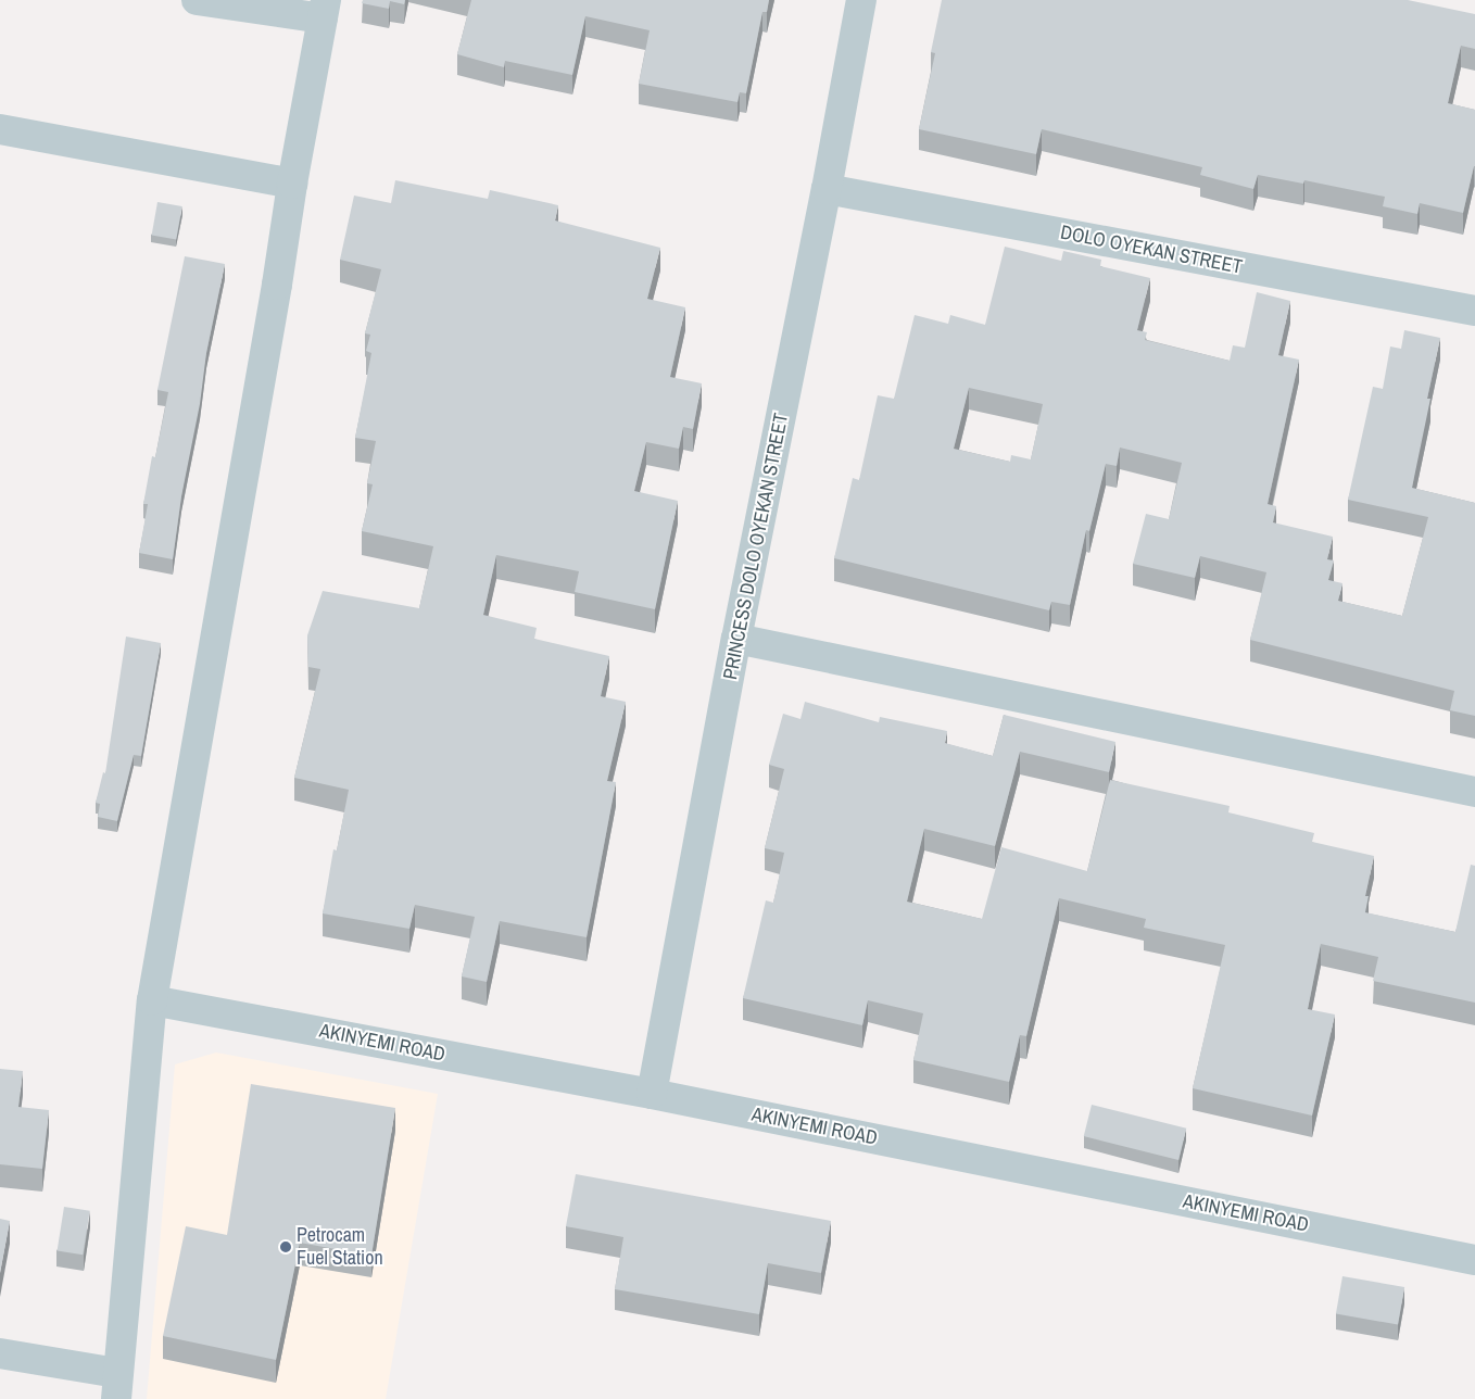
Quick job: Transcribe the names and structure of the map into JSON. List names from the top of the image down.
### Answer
{
  "streets": {
    "street": ["DOLO OYEKAN STREET", "PRINCESS DOLO OYEKAN STREET", "AKINYEMI ROAD"]
  },
  "crossings": [
    ["DOLO OYEKAN STREET", "PRINCESS DOLO OYEKAN STREET"],
    ["PRINCESS DOLO OYEKAN STREET", "AKINYEMI ROAD"]
  ],
  "places": ["Petrocam Fuel Station"]
}
